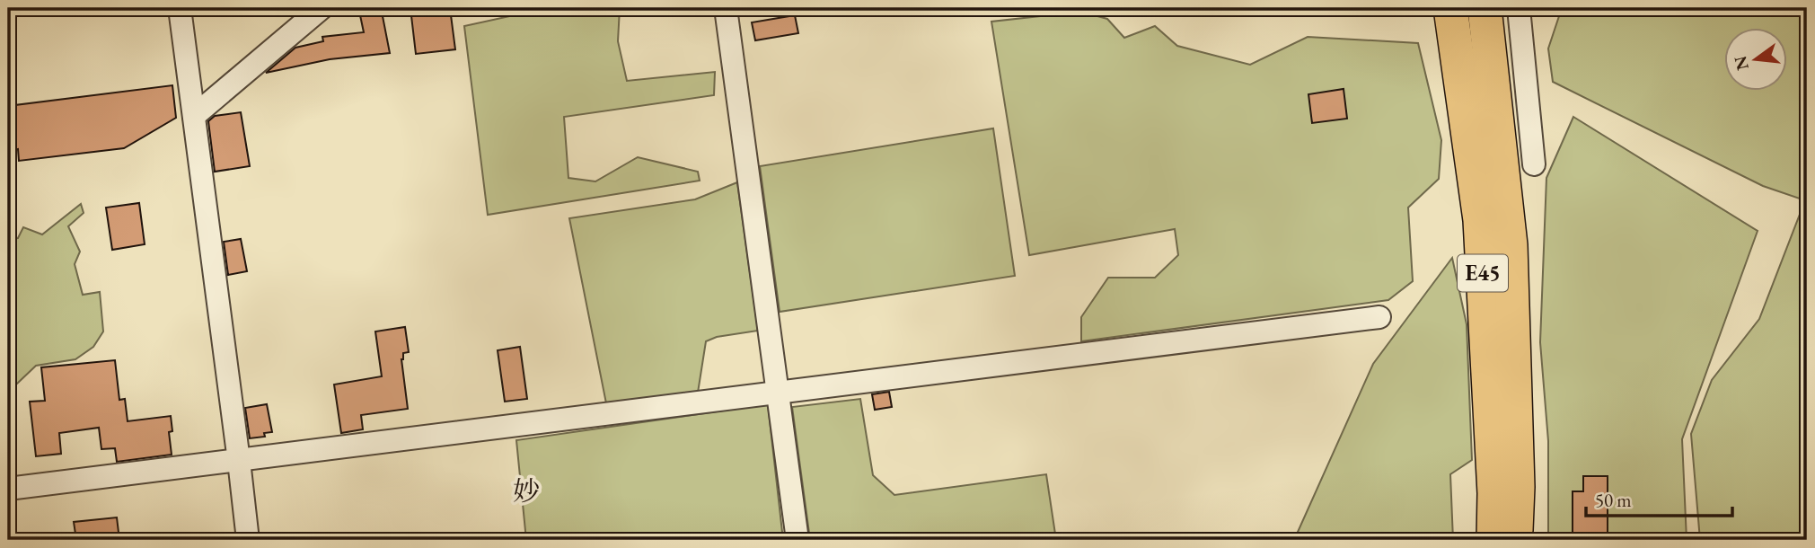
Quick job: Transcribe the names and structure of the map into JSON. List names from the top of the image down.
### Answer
{
  "streets": {
    "highway": ["E45"]
  },
  "districts": ["妙"],
  "scale_bar": "50 m",
  "north": "left"
}
